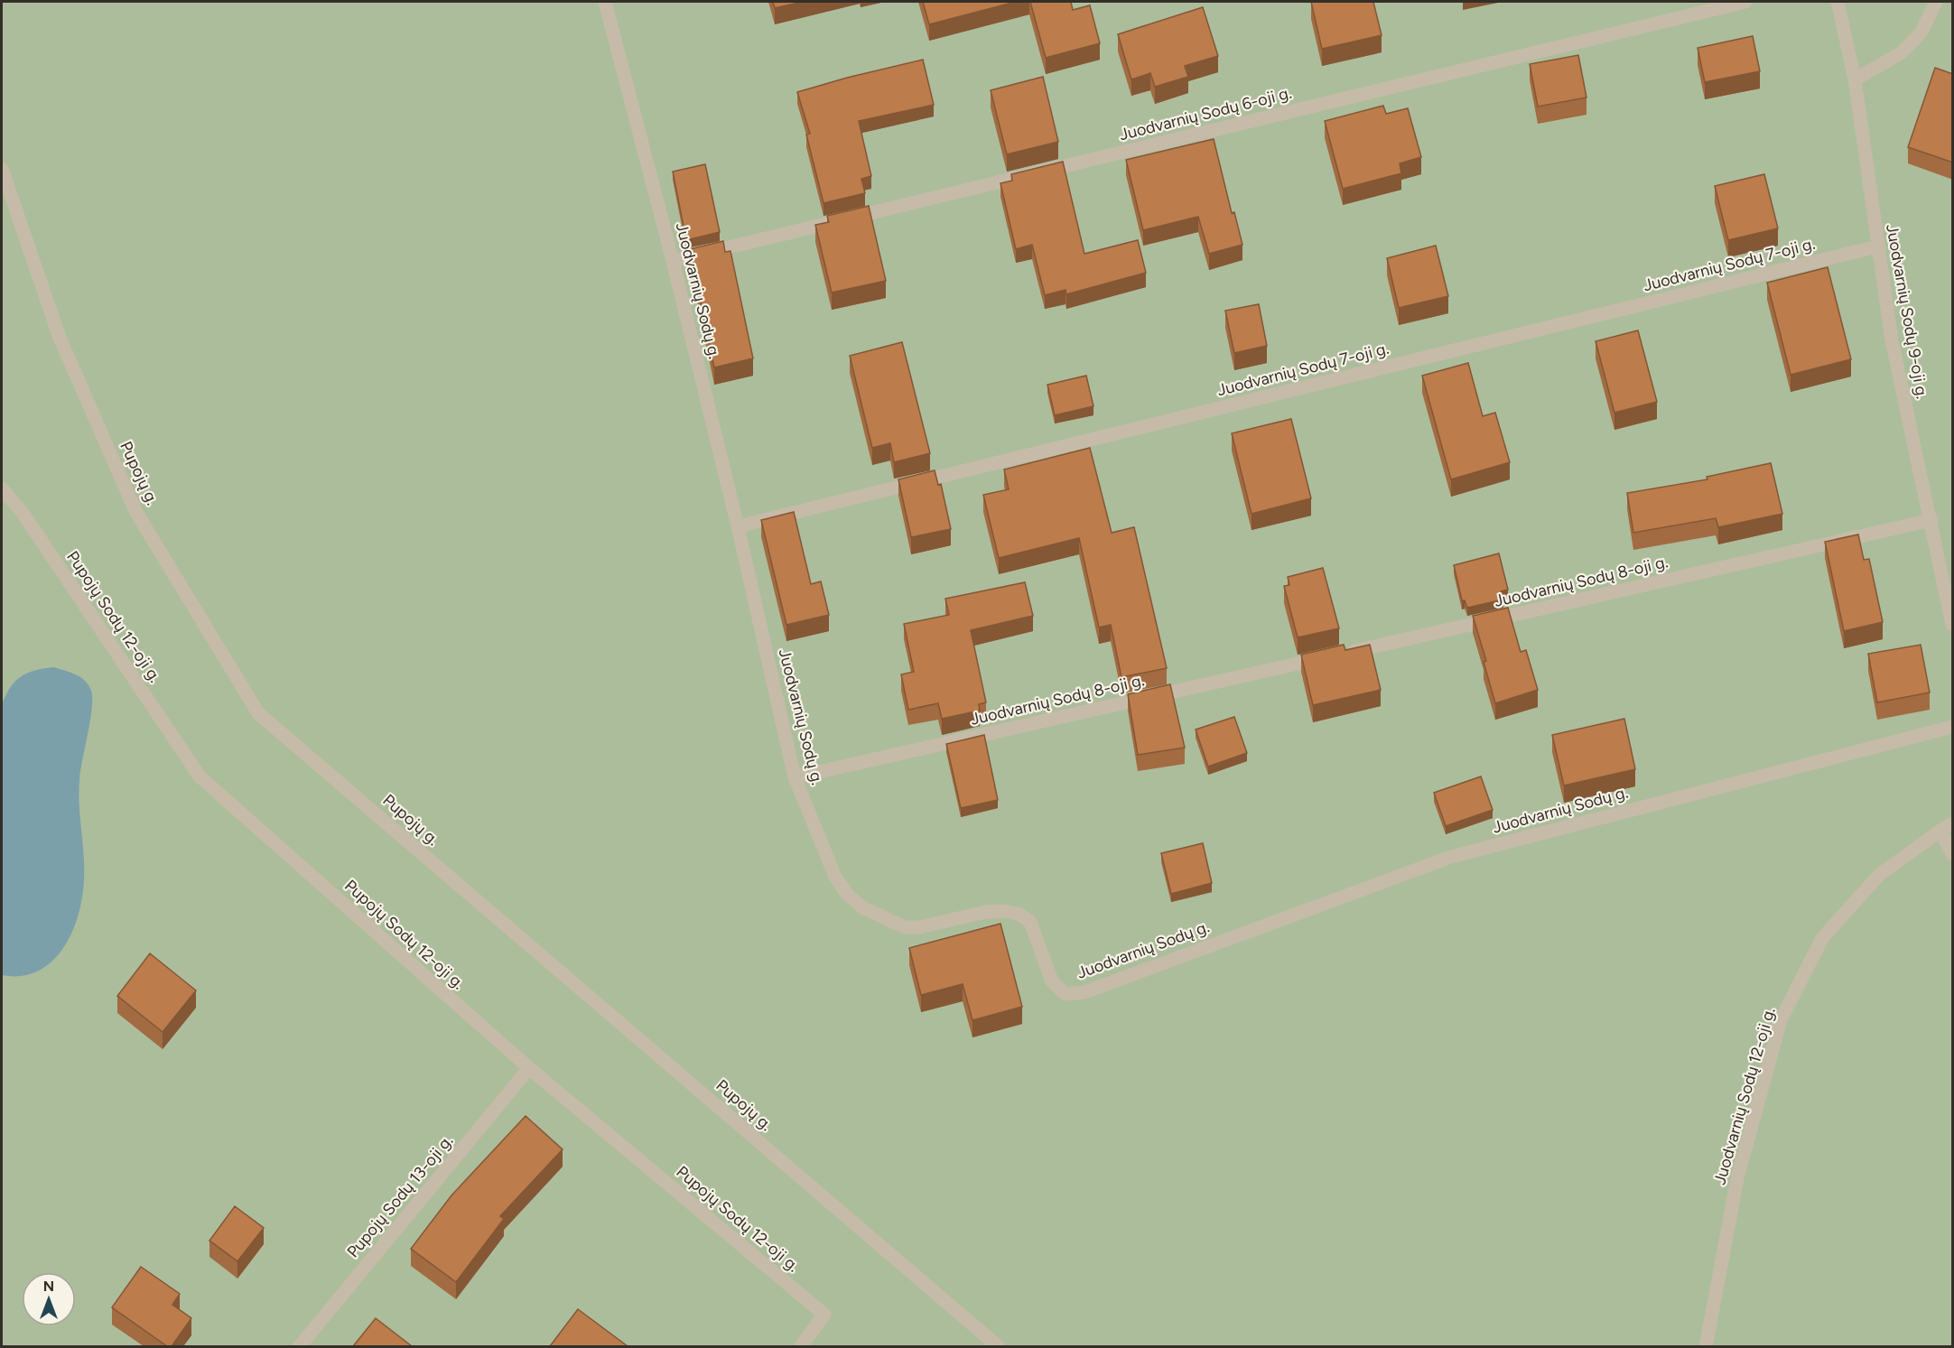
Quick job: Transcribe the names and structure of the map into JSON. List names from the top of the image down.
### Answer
{
  "streets": {
    "street": [
      "Juodvarnių Sodų 6-oji g.",
      "Juodvarnių Sodų 7-oji g.",
      "Juodvarnių Sodų g.",
      "Juodvarnių Sodų 9-oji g.",
      "Pupojų g.",
      "Juodvarnių Sodų 8-oji g.",
      "Pupojų Sodų 12-oji g.",
      "Juodvarnių Sodų 12-oji g.",
      "Pupojų Sodų 13-oji g."
    ]
  },
  "crossings": [
    ["Juodvarnių Sodų 6-oji g.", "Juodvarnių Sodų g."],
    ["Juodvarnių Sodų 7-oji g.", "Juodvarnių Sodų g."],
    ["Juodvarnių Sodų 7-oji g.", "Juodvarnių Sodų 9-oji g."],
    ["Juodvarnių Sodų g.", "Juodvarnių Sodų 8-oji g."],
    ["Juodvarnių Sodų 9-oji g.", "Juodvarnių Sodų 8-oji g."],
    ["Pupojų Sodų 12-oji g.", "Pupojų Sodų 13-oji g."]
  ],
  "north": "top"
}
